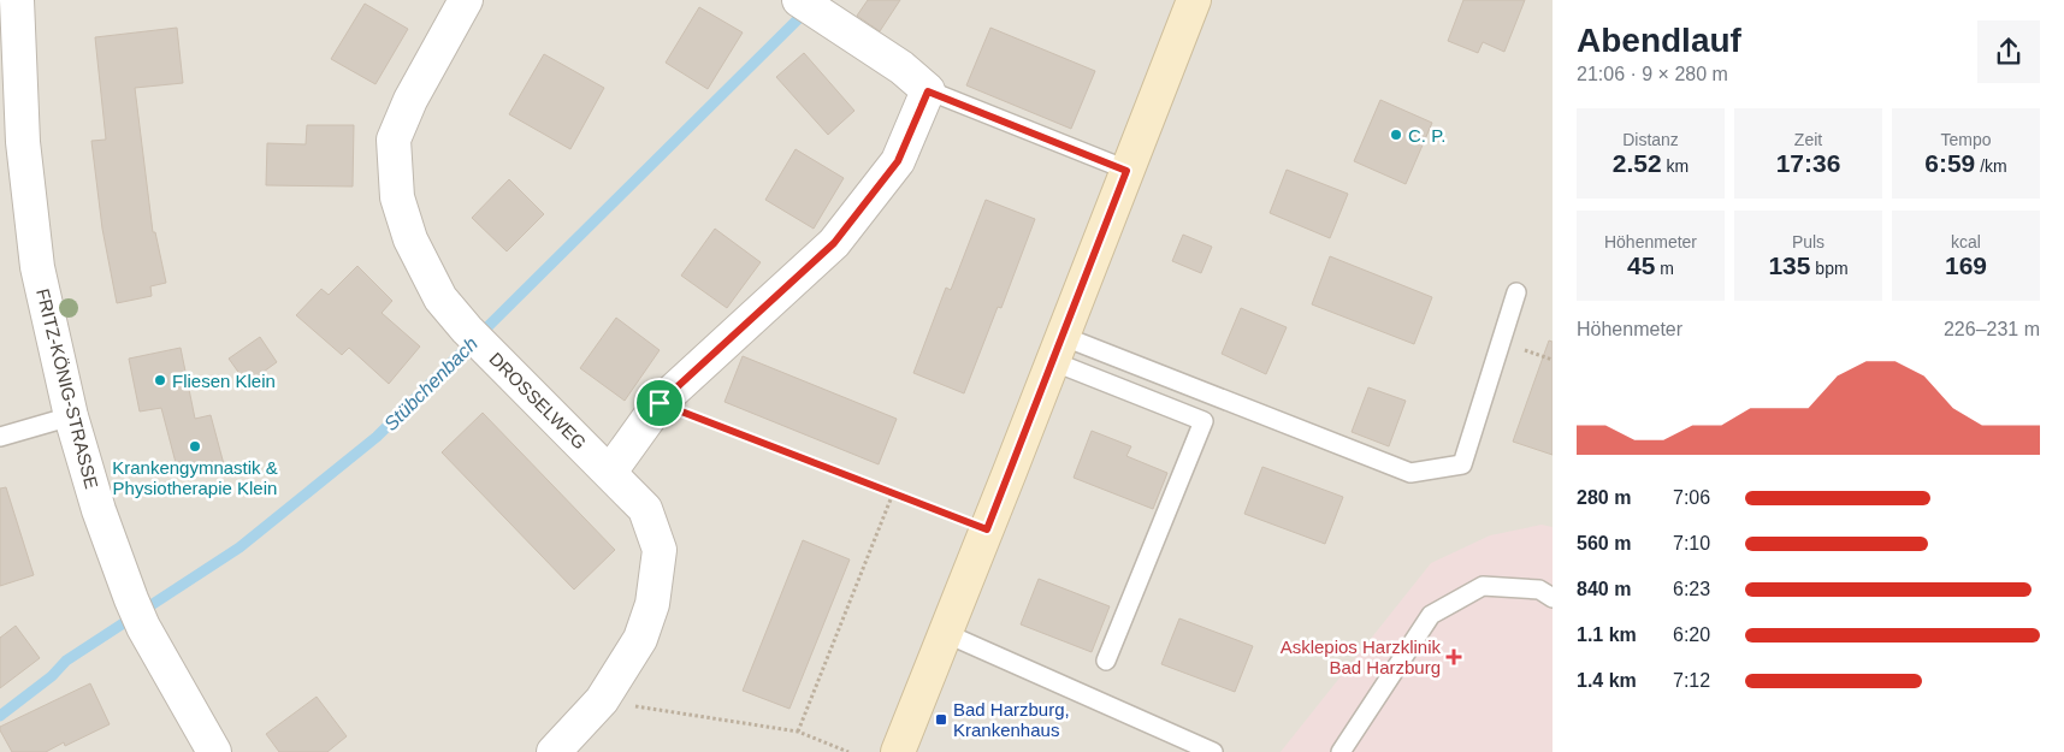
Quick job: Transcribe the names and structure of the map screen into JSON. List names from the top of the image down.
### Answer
{
  "streets": {
    "street": ["FRITZ-KÖNIG-STRASSE", "DROSSELWEG"]
  },
  "water": ["Stübchenbach"],
  "places": {
    "other": ["C. P.", "Fliesen Klein", "Krankengymnastik & Physiotherapie Klein"],
    "health": ["Asklepios Harzklinik Bad Harzburg"],
    "transit": ["Bad Harzburg, Krankenhaus"]
  },
  "page": {
    "heading": ["Abendlauf", "21:06 · 9 × 280 m"],
    "stats": [
      ["Distanz", "2.52 km"],
      ["Zeit", "17:36"],
      ["Tempo", "6:59 /km"],
      ["Höhenmeter", "45 m"],
      ["Puls", "135 bpm"],
      ["kcal", "169"]
    ],
    "chart": ["Höhenmeter", "226–231 m"],
    "list": [
      {
        "name": "280 m",
        "note": "7:06"
      },
      {
        "name": "560 m",
        "note": "7:10"
      },
      {
        "name": "840 m",
        "note": "6:23"
      },
      {
        "name": "1.1 km",
        "note": "6:20"
      },
      {
        "name": "1.4 km",
        "note": "7:12"
      }
    ]
  }
}
